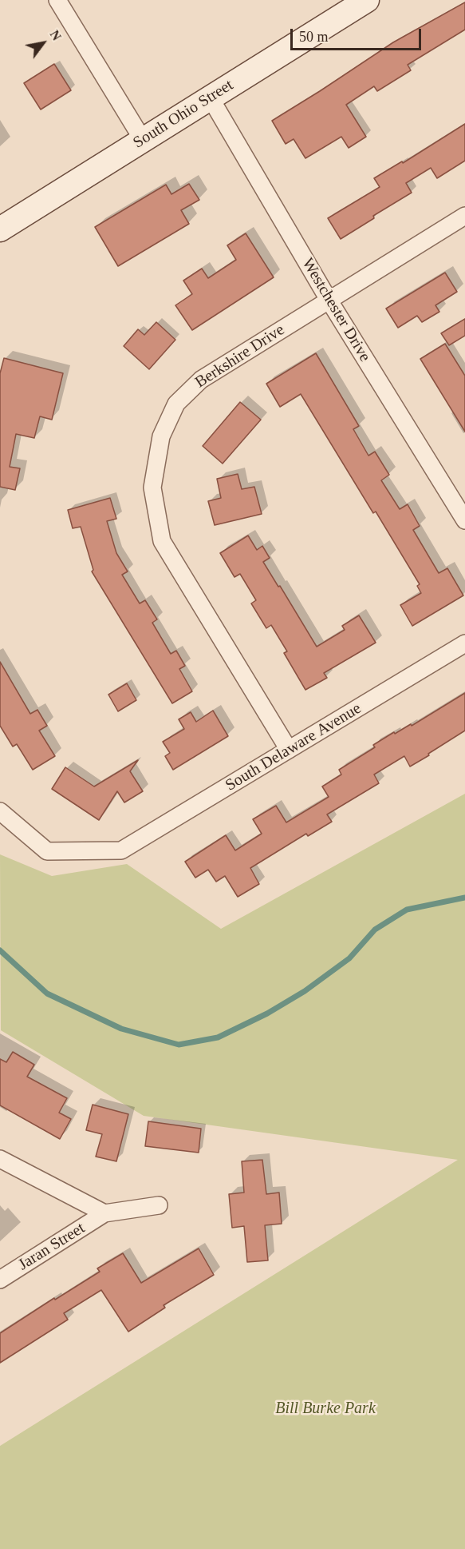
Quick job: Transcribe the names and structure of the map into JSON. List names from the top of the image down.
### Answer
{
  "streets": {
    "main road": ["South Ohio Street"],
    "street": [
      "Westchester Drive",
      "Berkshire Drive",
      "South Delaware Avenue",
      "Jaran Street"
    ]
  },
  "crossings": [
    ["South Ohio Street", "Westchester Drive"],
    ["Westchester Drive", "Berkshire Drive"],
    ["Berkshire Drive", "South Delaware Avenue"]
  ],
  "parks": ["Bill Burke Park"],
  "scale_bar": "50 m",
  "north": "top right"
}
